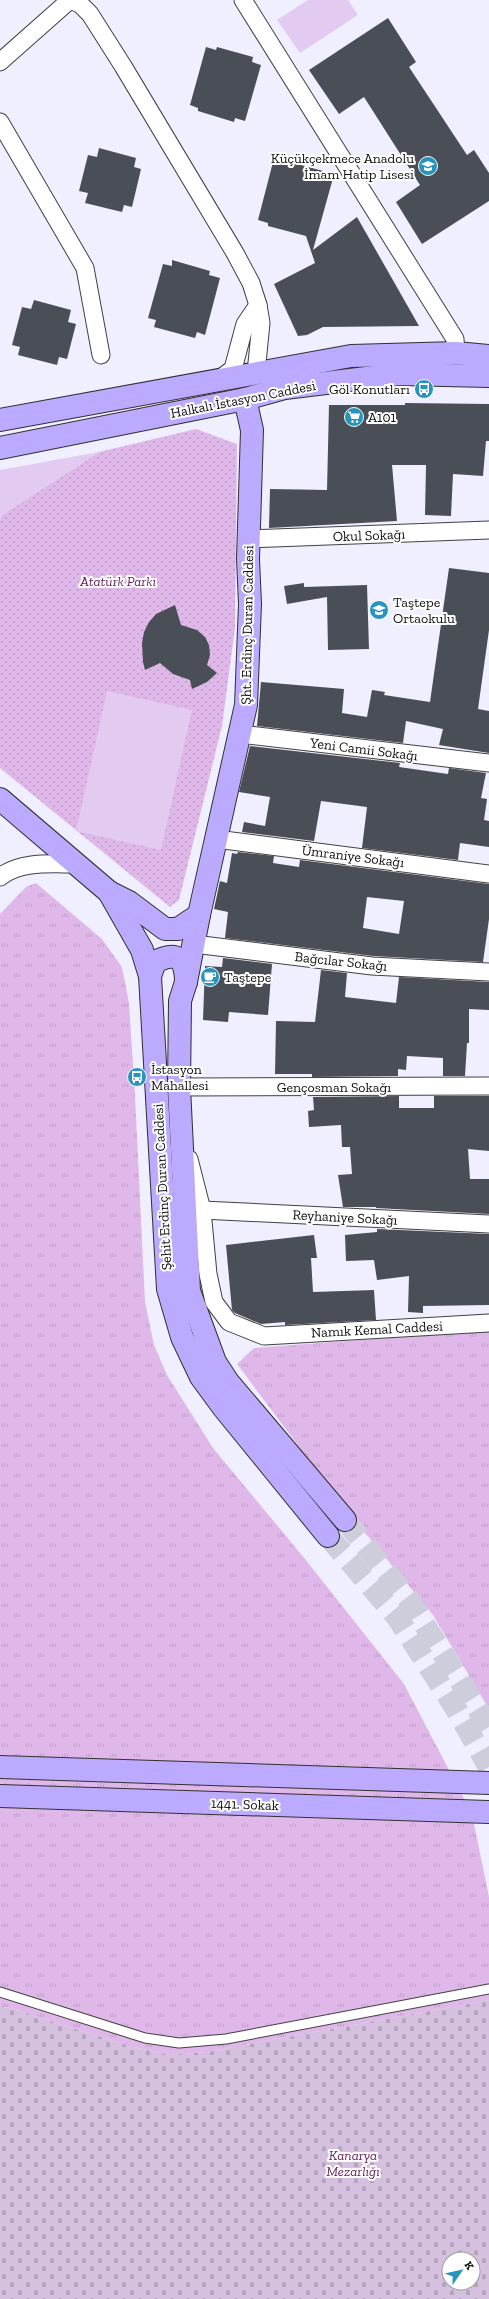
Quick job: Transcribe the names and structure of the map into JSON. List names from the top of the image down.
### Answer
{
  "streets": {
    "main road": [
      "Halkalı İstasyon Caddesi",
      "Şht. Erdinç Duran Caddesi",
      "Şehit Erdinç Duran Caddesi",
      "1441. Sokak"
    ],
    "street": [
      "Okul Sokağı",
      "Yeni Camii Sokağı",
      "Ümraniye Sokağı",
      "Bağcılar Sokağı",
      "Gençosman Sokağı",
      "Reyhaniye Sokağı",
      "Namık Kemal Caddesi"
    ]
  },
  "crossings": [
    ["Halkalı İstasyon Caddesi", "Şht. Erdinç Duran Caddesi"],
    ["Okul Sokağı", "Şht. Erdinç Duran Caddesi"],
    ["Şht. Erdinç Duran Caddesi", "Yeni Camii Sokağı"],
    ["Şht. Erdinç Duran Caddesi", "Ümraniye Sokağı"],
    ["Şht. Erdinç Duran Caddesi", "Bağcılar Sokağı"],
    ["Şht. Erdinç Duran Caddesi", "Şehit Erdinç Duran Caddesi"],
    ["Bağcılar Sokağı", "Şehit Erdinç Duran Caddesi"],
    ["Gençosman Sokağı", "Şehit Erdinç Duran Caddesi"],
    ["Reyhaniye Sokağı", "Namık Kemal Caddesi"]
  ],
  "parks": ["Atatürk Parkı", "Kanarya Mezarlığı"],
  "places": {
    "school or university": ["Küçükçekmece Anadolu İmam Hatip Lisesi", "Taştepe Ortaokulu"],
    "bus stop": ["Göl Konutları", "İstasyon Mahallesi"],
    "supermarket": ["A101"],
    "cafe": ["Taştepe"]
  },
  "north": "top right"
}
